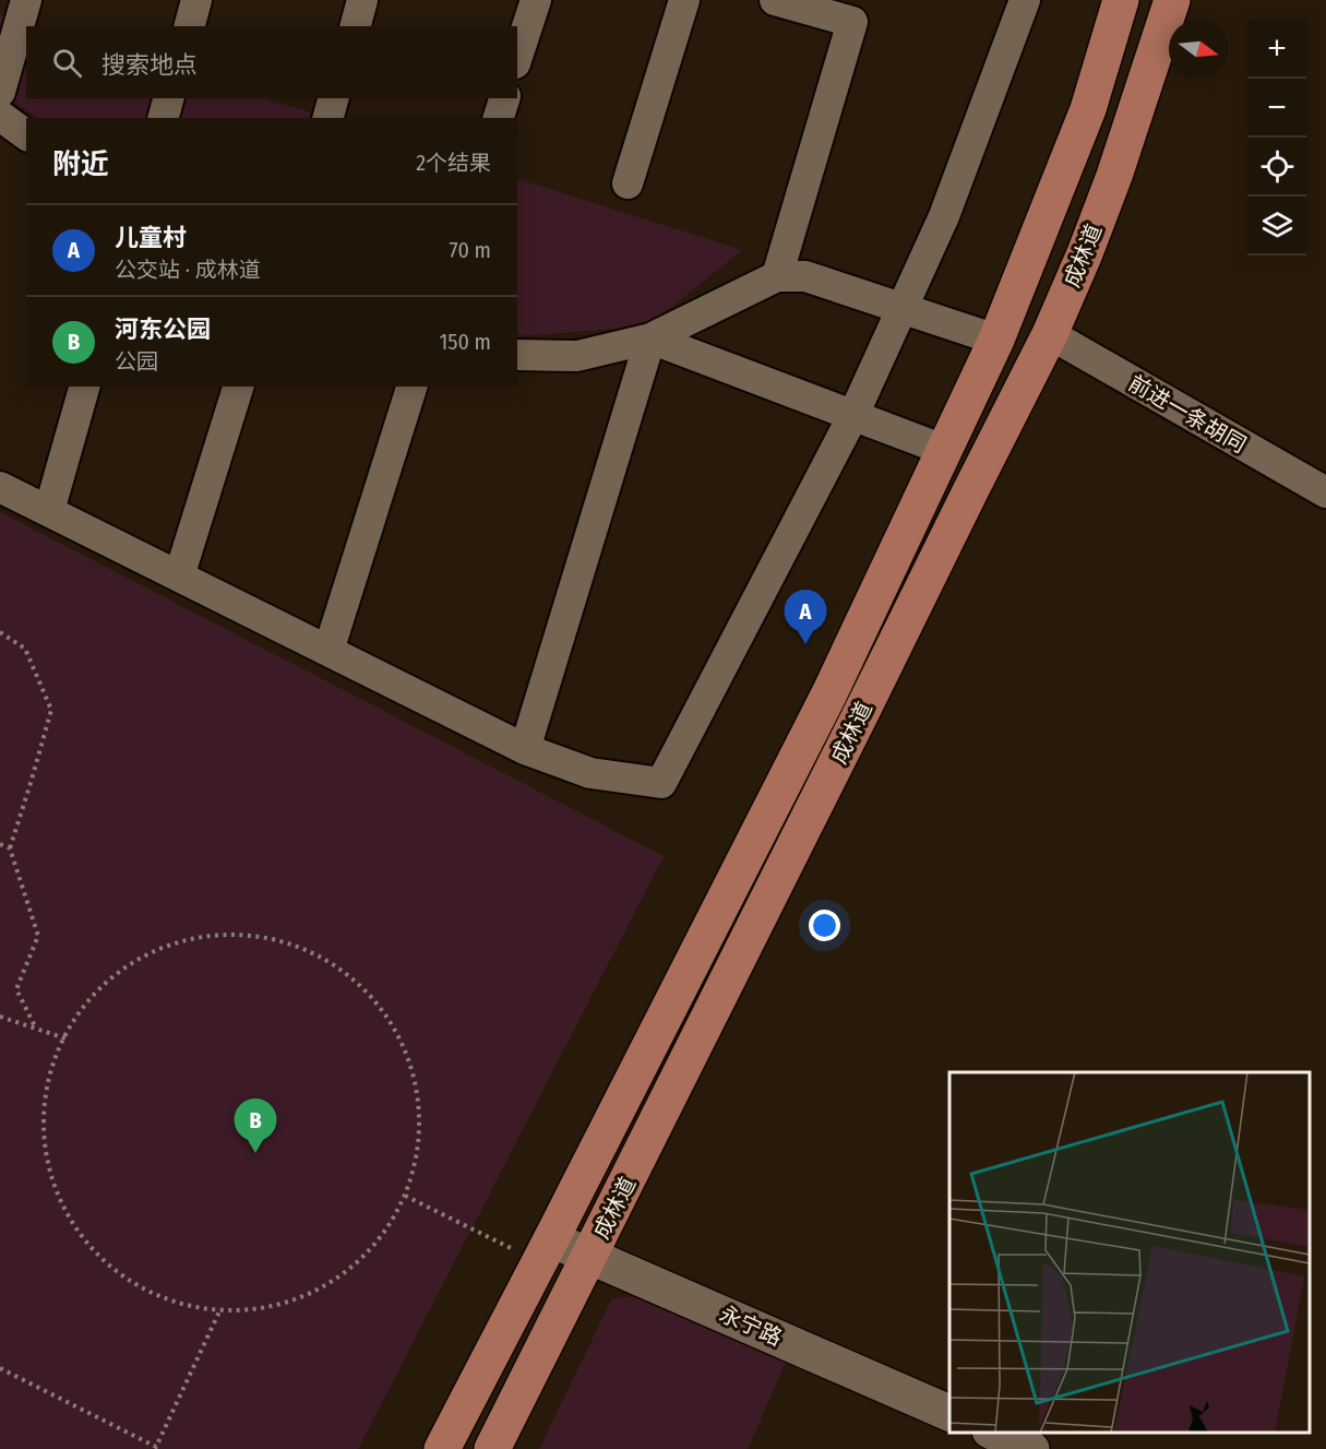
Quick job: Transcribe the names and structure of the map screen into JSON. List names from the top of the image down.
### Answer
{
  "streets": {
    "main road": ["成林道"],
    "street": ["前进一条胡同", "永宁路"]
  },
  "crossings": [
    ["成林道", "前进一条胡同"],
    ["成林道", "永宁路"]
  ],
  "north": "right",
  "page": {
    "map_buttons": ["+", "−"],
    "search": "搜索地点",
    "heading": ["附近", "2个结果"],
    "list": [
      {
        "mark": "A",
        "name": "儿童村",
        "note": "公交站 · 成林道",
        "value": "70 m"
      },
      {
        "mark": "B",
        "name": "河东公园",
        "note": "公园",
        "value": "150 m"
      }
    ],
    "pins": ["A", "B"]
  }
}
